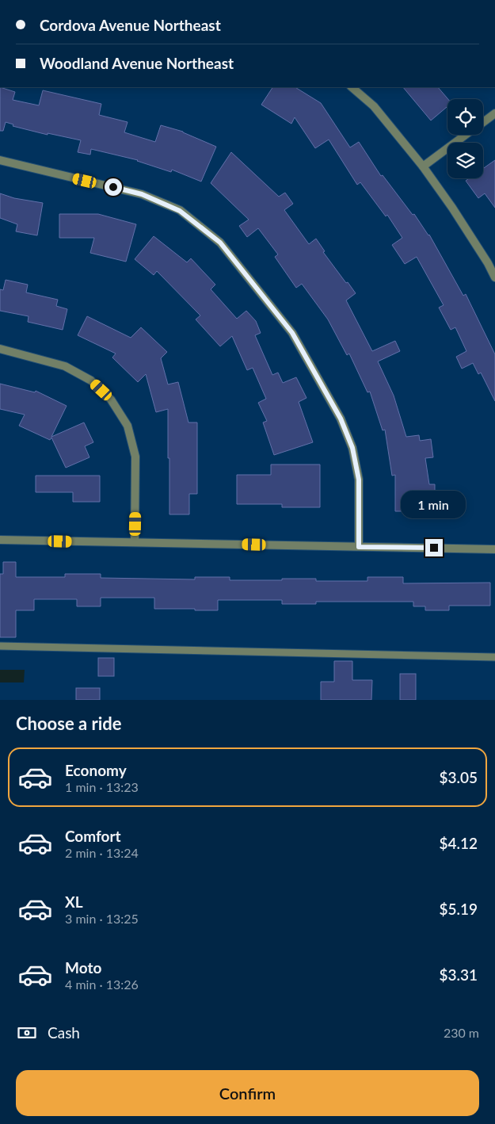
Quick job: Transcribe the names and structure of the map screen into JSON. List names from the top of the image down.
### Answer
{
  "page": {
    "banner": ["Cordova Avenue Northeast", "Woodland Avenue Northeast"],
    "bubble": "1 min",
    "heading": "Choose a ride",
    "list": [
      {
        "name": "Economy",
        "note": "1 min · 13:23",
        "value": "$3.05"
      },
      {
        "name": "Comfort",
        "note": "2 min · 13:24",
        "value": "$4.12"
      },
      {
        "name": "XL",
        "note": "3 min · 13:25",
        "value": "$5.19"
      },
      {
        "name": "Moto",
        "note": "4 min · 13:26",
        "value": "$3.31"
      }
    ],
    "pay": ["Cash", "230 m"],
    "buttons": "Confirm"
  }
}
